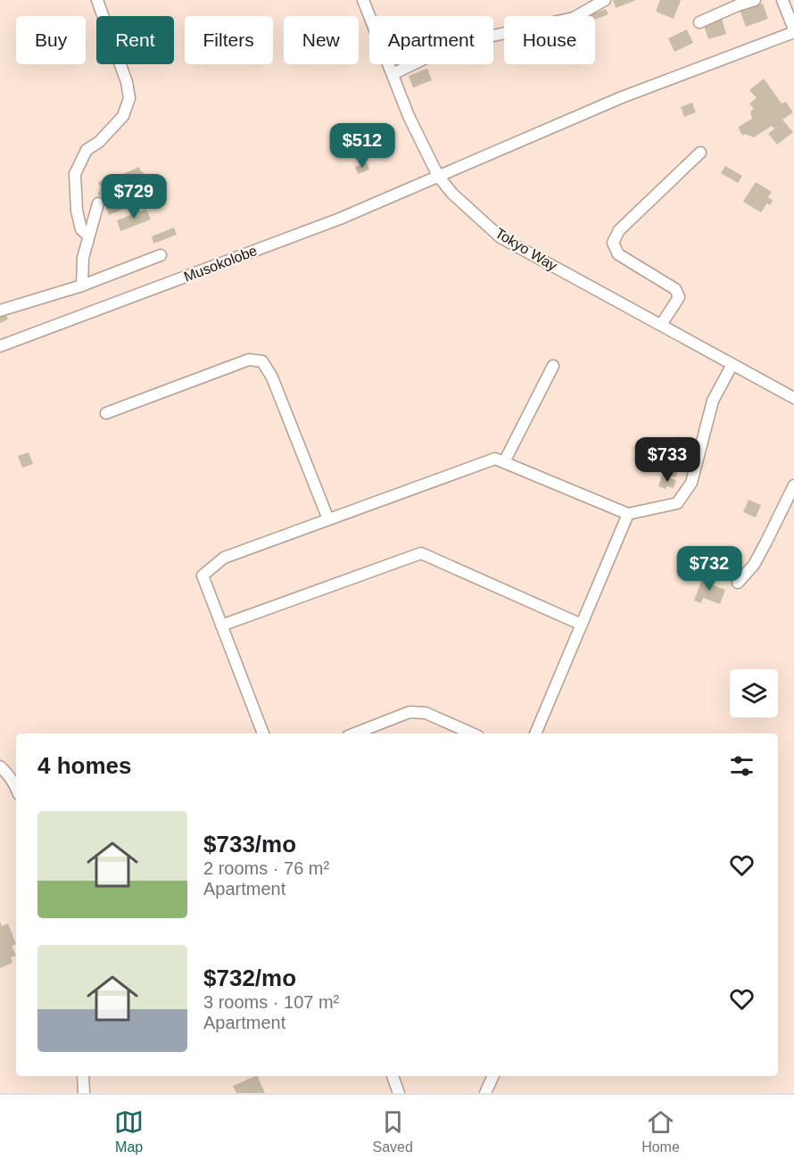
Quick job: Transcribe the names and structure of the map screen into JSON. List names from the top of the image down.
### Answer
{
  "streets": {
    "street": ["Tokyo Way", "Musokolobe"]
  },
  "crossings": [
    ["Tokyo Way", "Musokolobe"]
  ],
  "page": {
    "chip": [
      "Buy",
      "Rent",
      "Filters",
      "New",
      "Apartment",
      "House"
    ],
    "price": [
      "$512",
      "$729",
      "$733",
      "$732"
    ],
    "heading": "4 homes",
    "list": [
      {
        "name": "$733/mo",
        "note": "2 rooms · 76 m² · Apartment"
      },
      {
        "name": "$732/mo",
        "note": "3 rooms · 107 m² · Apartment"
      }
    ],
    "tabs": ["Map", "Saved", "Home"]
  }
}
